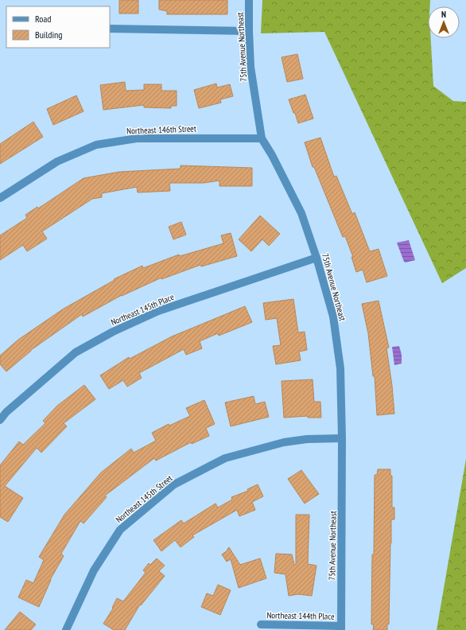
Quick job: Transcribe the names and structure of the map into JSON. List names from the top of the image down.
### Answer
{
  "streets": {
    "street": [
      "75th Avenue Northeast",
      "Northeast 146th Street",
      "Northeast 145th Place",
      "Northeast 145th Street",
      "Northeast 144th Place"
    ]
  },
  "crossings": [
    ["75th Avenue Northeast", "Northeast 146th Street"],
    ["75th Avenue Northeast", "Northeast 145th Place"],
    ["75th Avenue Northeast", "Northeast 145th Street"],
    ["75th Avenue Northeast", "Northeast 144th Place"]
  ],
  "legend": ["Road", "Building"],
  "north": "top"
}
